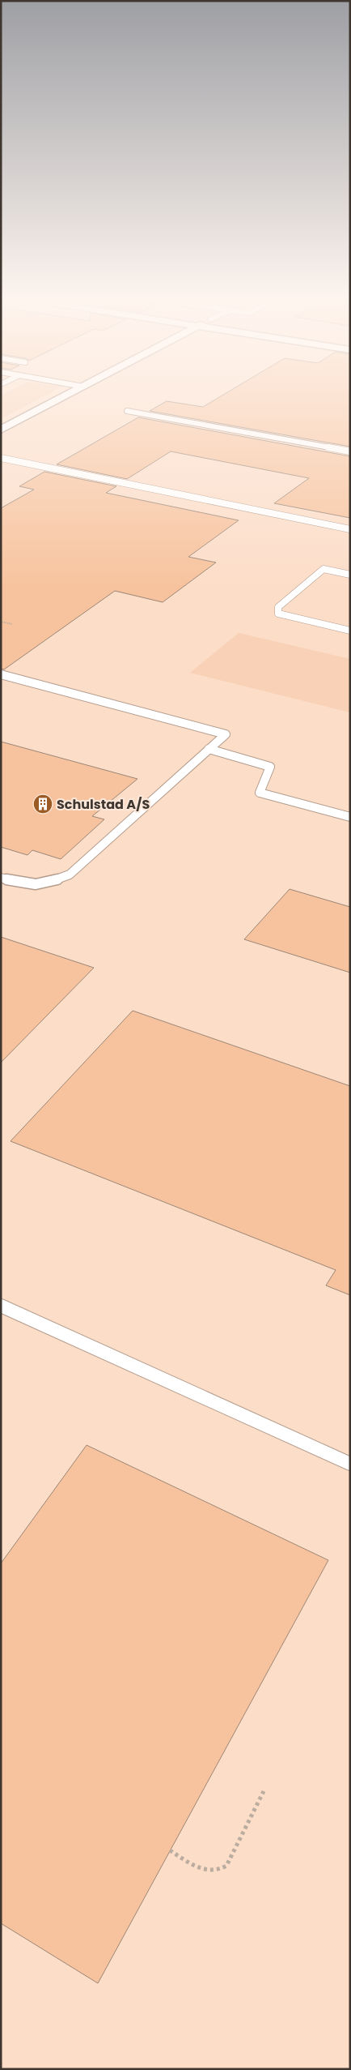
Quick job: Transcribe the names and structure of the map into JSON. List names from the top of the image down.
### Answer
{
  "places": {
    "building": ["Schulstad A/S"]
  }
}
